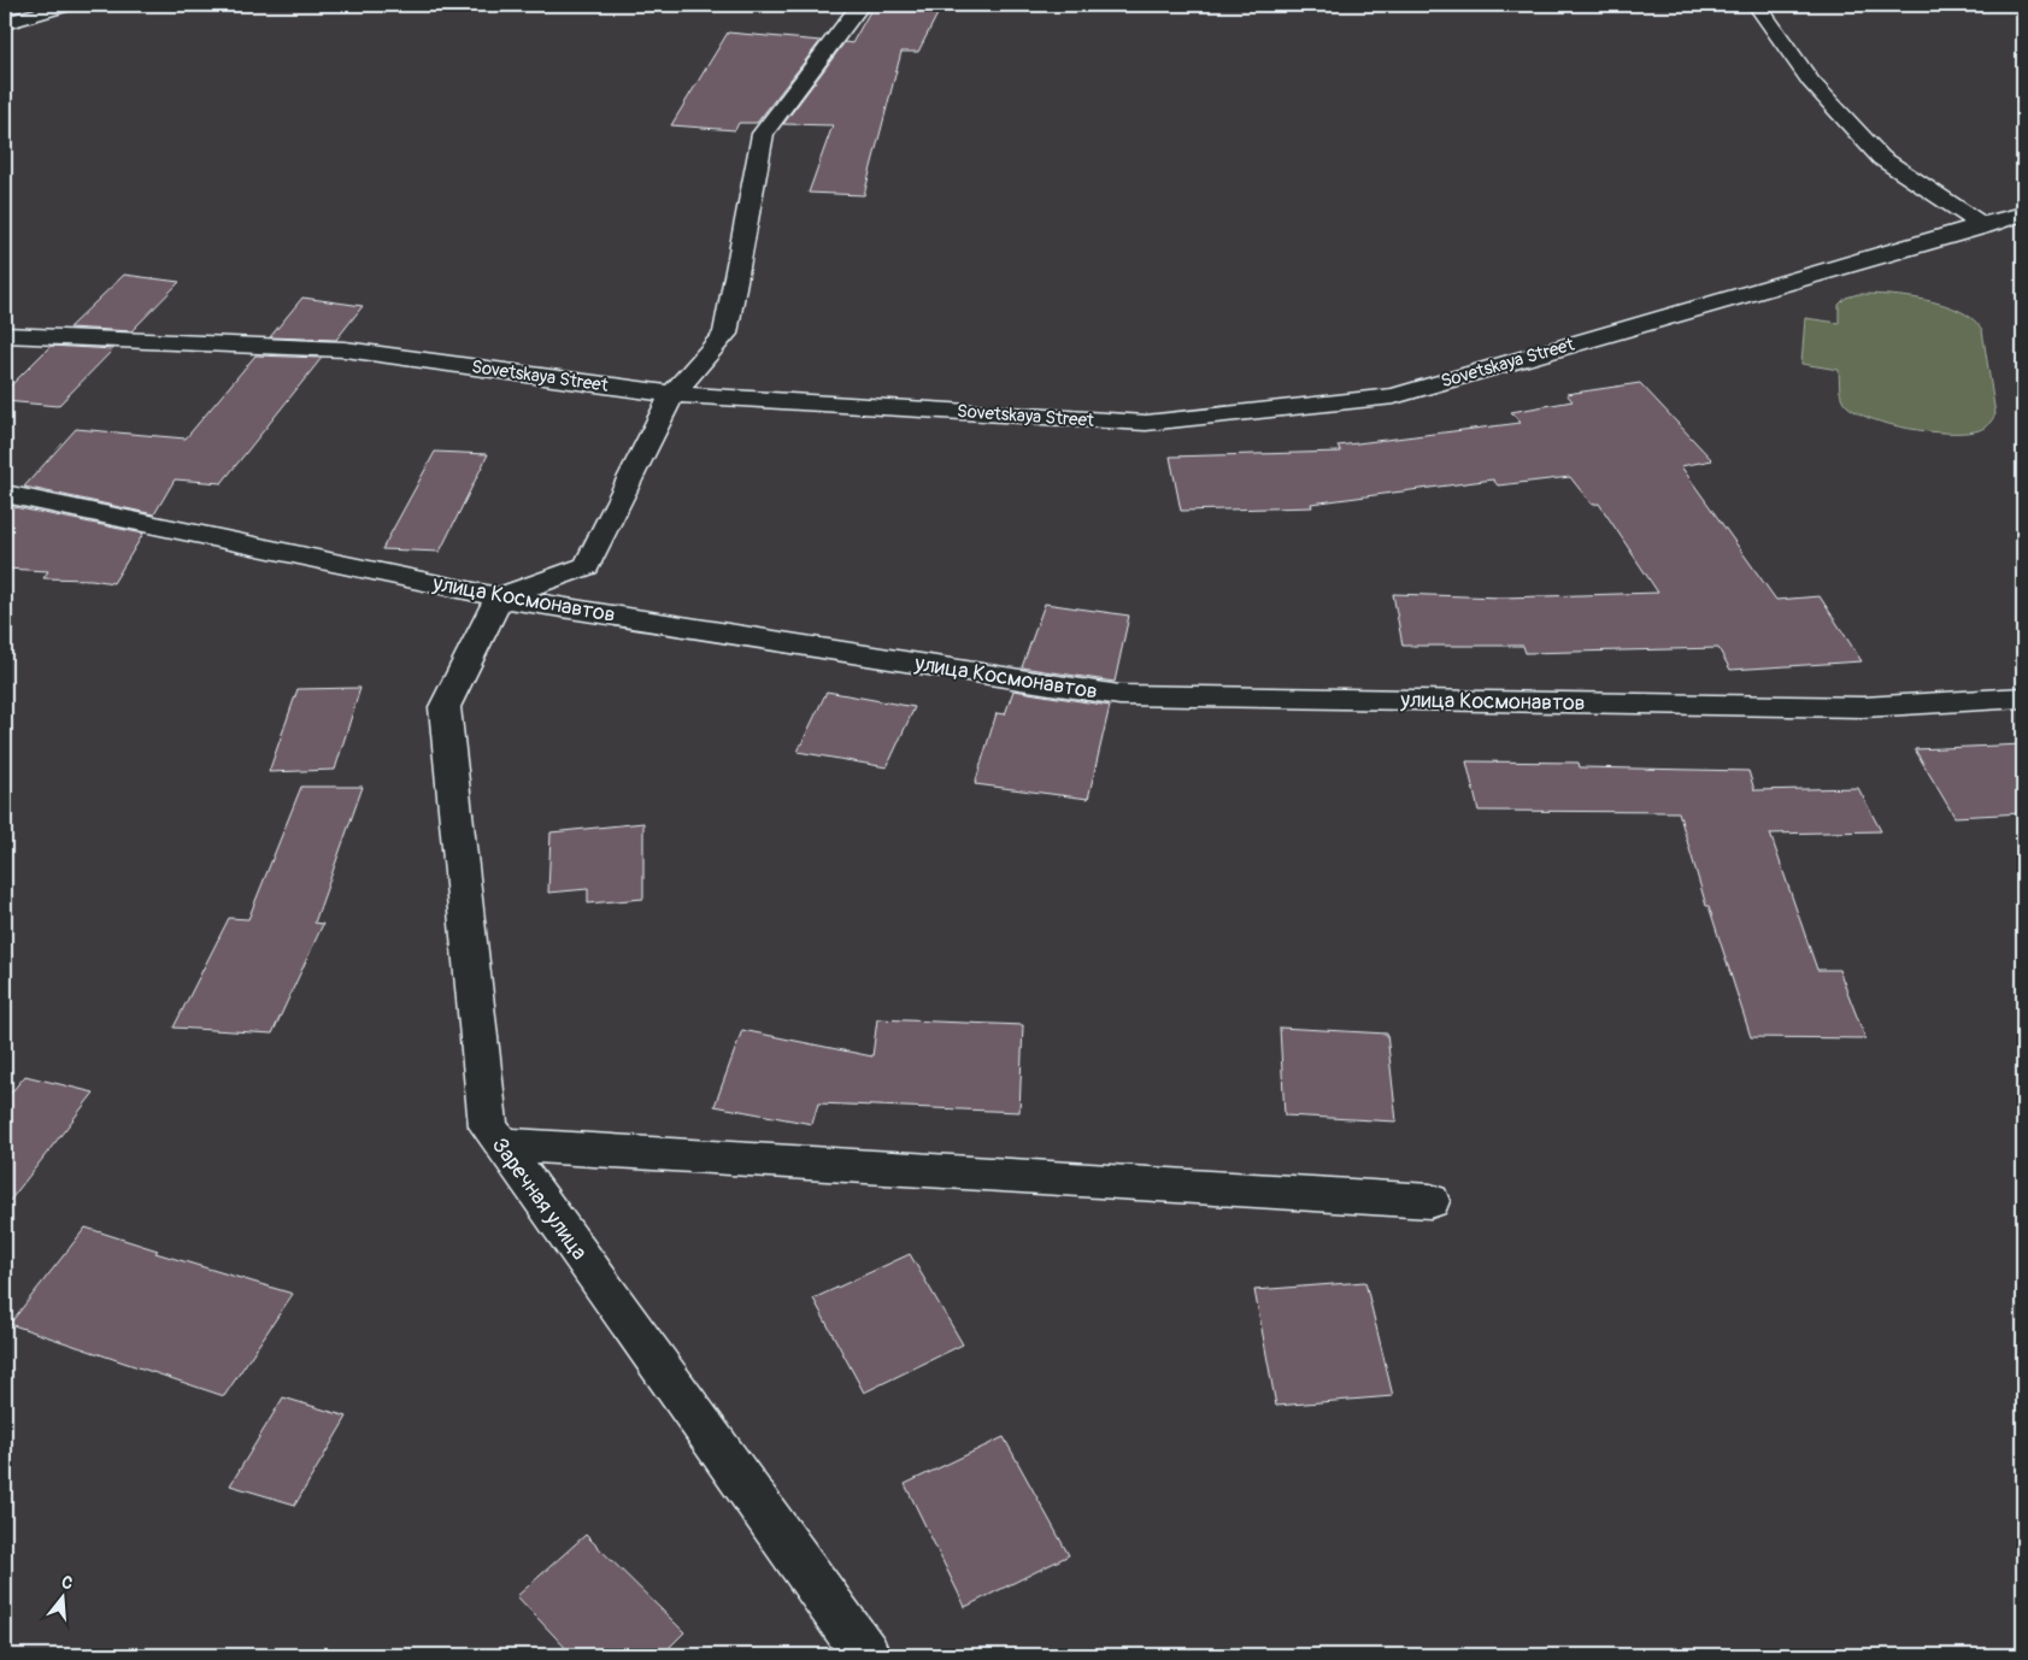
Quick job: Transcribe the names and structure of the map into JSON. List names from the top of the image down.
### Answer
{
  "streets": {
    "street": ["Sovetskaya Street", "улица Космонавтов", "Заречная улица"]
  },
  "crossings": [
    ["улица Космонавтов", "Заречная улица"]
  ],
  "north": "top"
}
